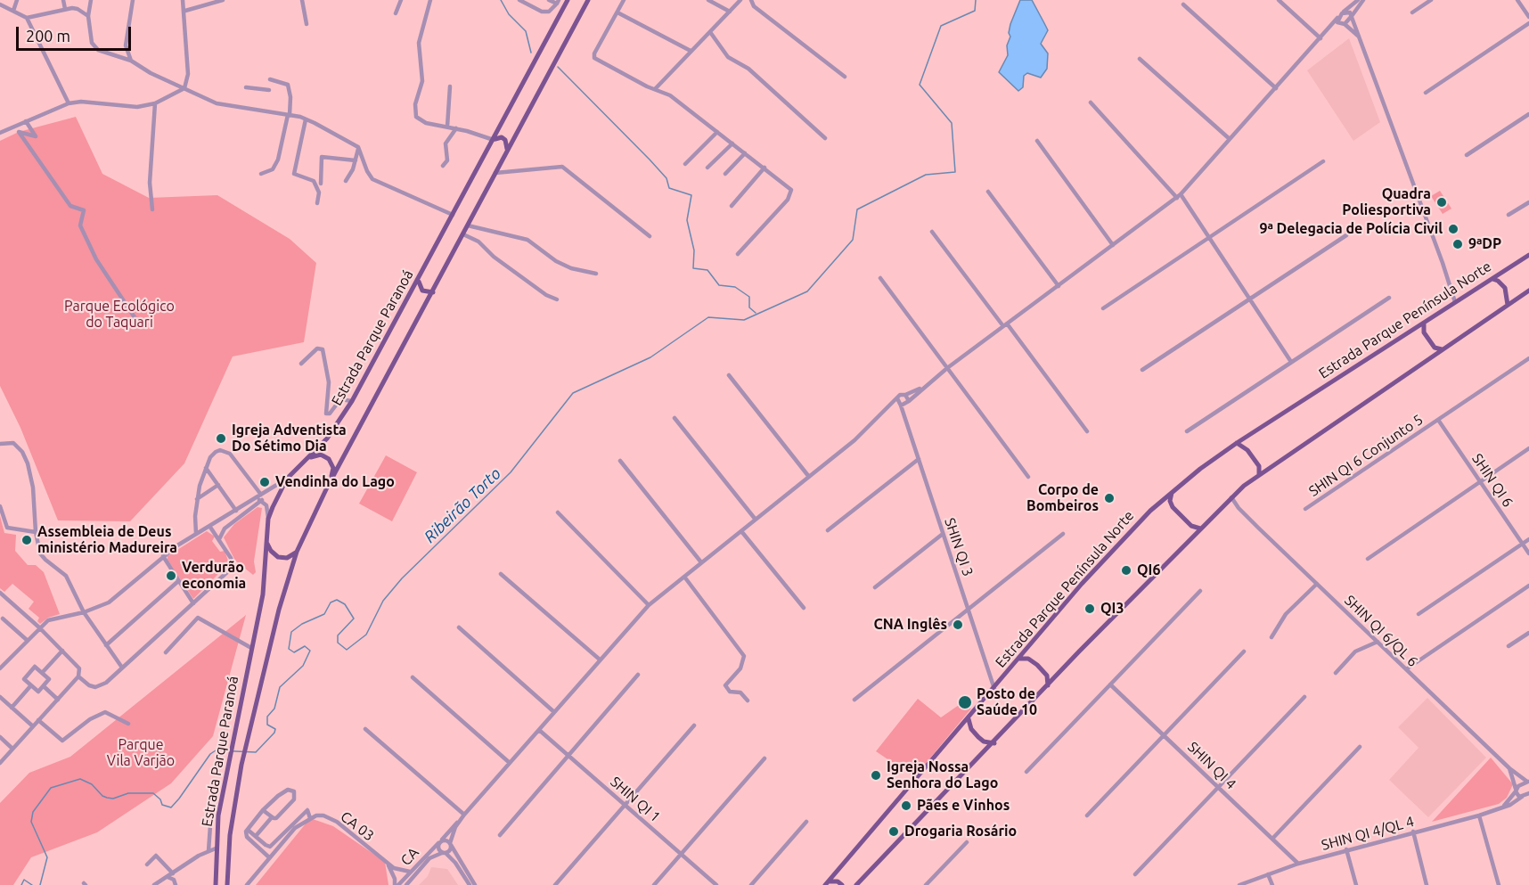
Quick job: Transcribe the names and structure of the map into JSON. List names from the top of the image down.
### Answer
{
  "streets": {
    "main road": ["Estrada Parque Península Norte", "Estrada Parque Paranoá"],
    "street": [
      "SHIN QI 6 Conjunto 5",
      "SHIN QI 6",
      "SHIN QI 3",
      "SHIN QI 6/QL 6",
      "SHIN QI 4",
      "SHIN QI 1",
      "CA 03",
      "SHIN QI 4/QL 4",
      "CA"
    ]
  },
  "crossings": [
    ["Estrada Parque Península Norte", "SHIN QI 3"],
    ["SHIN QI 6 Conjunto 5", "SHIN QI 6"],
    ["SHIN QI 4", "SHIN QI 4/QL 4"],
    ["CA 03", "CA"]
  ],
  "water": ["Ribeirão Torto"],
  "parks": ["Parque Ecológico do Taquari", "Parque Vila Varjão"],
  "places": [
    "Quadra Poliesportiva",
    "9ª Delegacia de Polícia Civil",
    "9ªDP",
    "Igreja Adventista Do Sétimo Dia",
    "Vendinha do Lago",
    "Corpo de Bombeiros",
    "Assembleia de Deus ministério Madureira",
    "QI6",
    "Verdurão economia",
    "QI3",
    "CNA Inglês",
    "Posto de Saúde 10",
    "Igreja Nossa Senhora do Lago",
    "Pães e Vinhos",
    "Drogaria Rosário"
  ],
  "scale_bar": "200 m"
}
